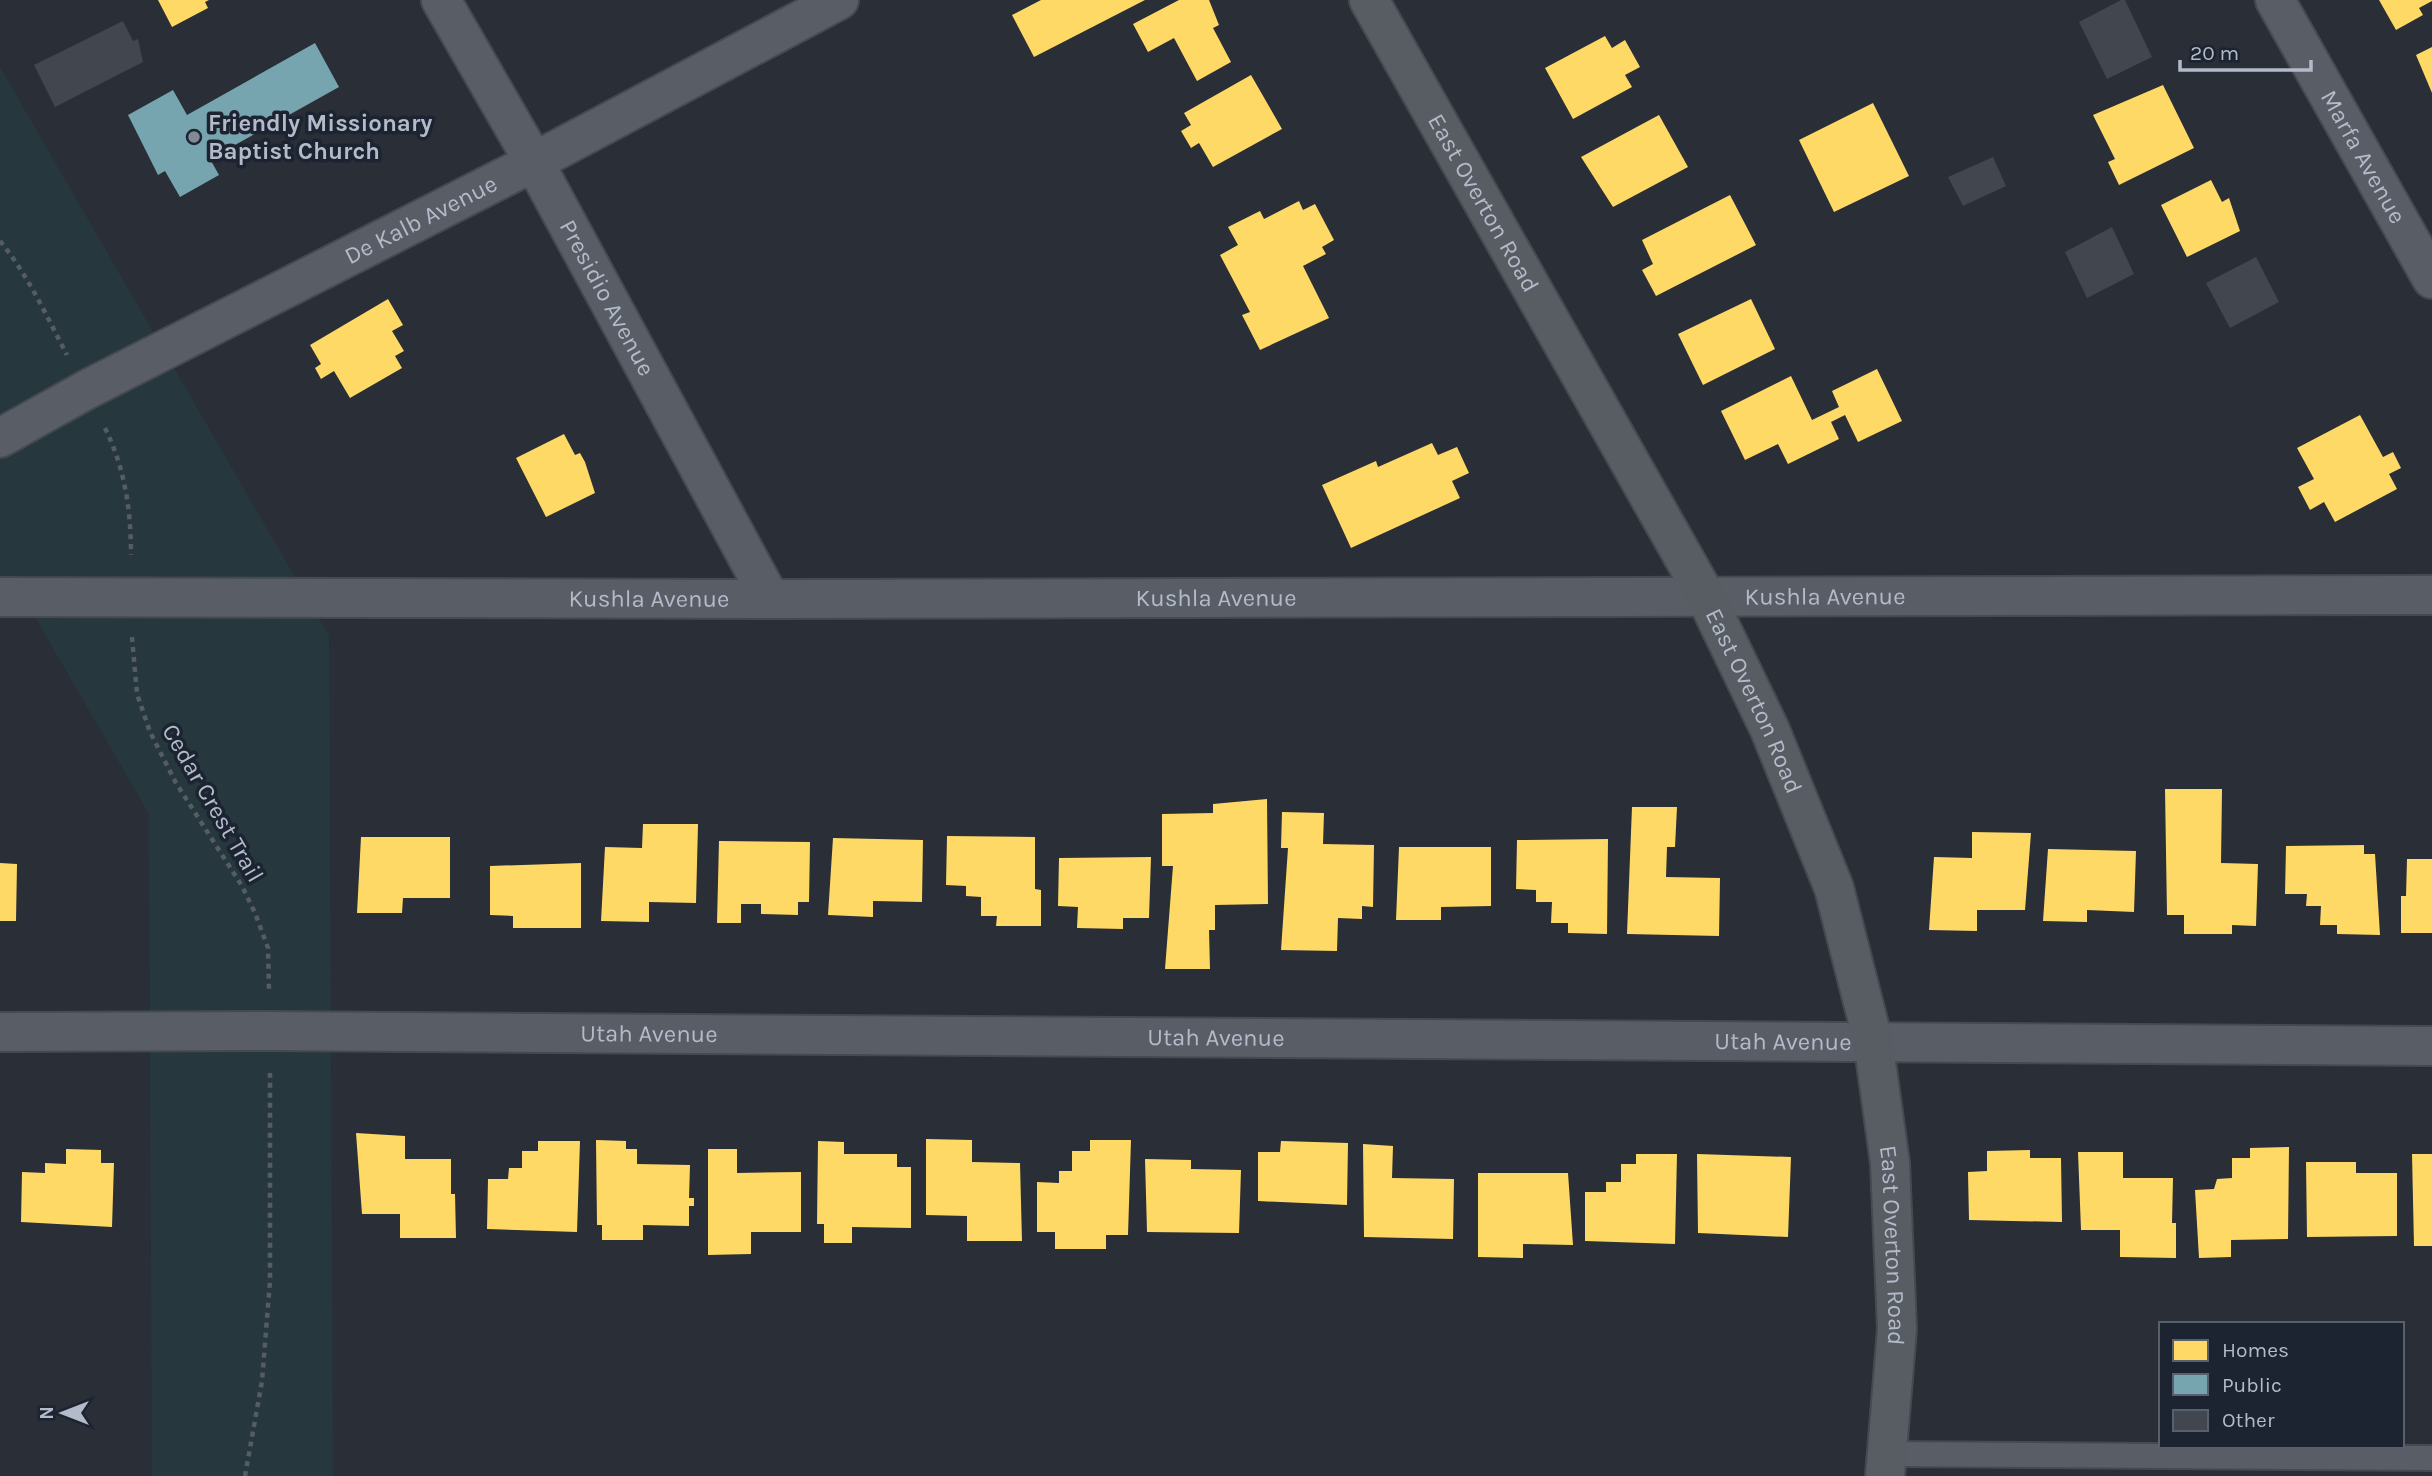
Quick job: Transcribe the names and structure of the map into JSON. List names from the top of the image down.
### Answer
{
  "streets": {
    "street": [
      "Marfa Avenue",
      "East Overton Road",
      "De Kalb Avenue",
      "Presidio Avenue",
      "Kushla Avenue",
      "Utah Avenue"
    ],
    "path": ["Cedar Crest Trail"]
  },
  "crossings": [
    ["East Overton Road", "Kushla Avenue"],
    ["East Overton Road", "Utah Avenue"],
    ["De Kalb Avenue", "Presidio Avenue"],
    ["Presidio Avenue", "Kushla Avenue"]
  ],
  "places": ["Friendly Missionary Baptist Church"],
  "legend": ["Homes", "Public", "Other"],
  "scale_bar": "20 m",
  "north": "left"
}
